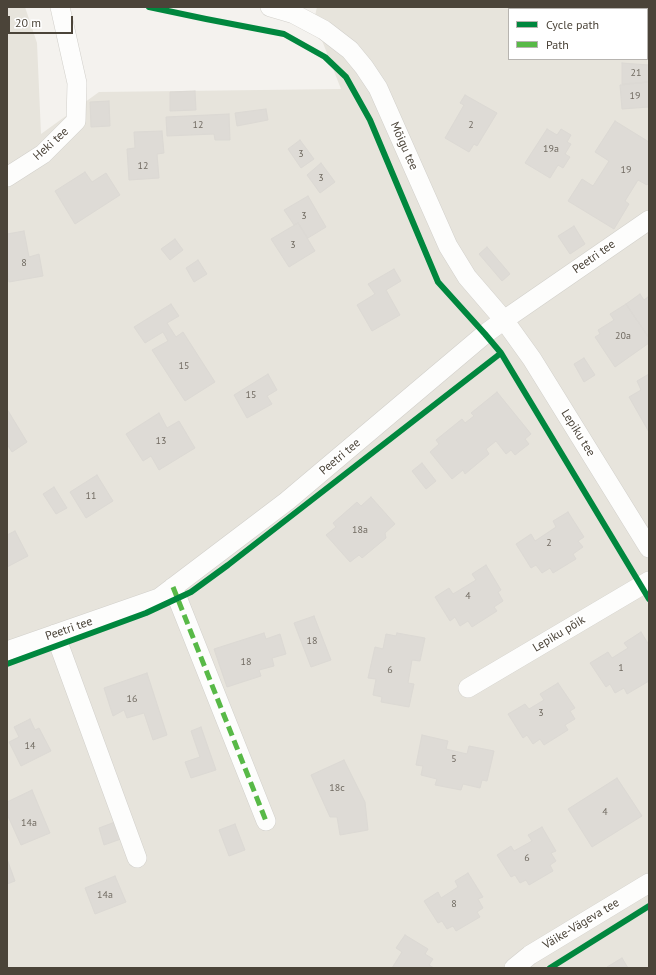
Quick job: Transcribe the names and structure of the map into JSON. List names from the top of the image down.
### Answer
{
  "streets": {
    "street": [
      "Heki tee",
      "Mõigu tee",
      "Peetri tee",
      "Lepiku tee",
      "Lepiku põik",
      "Väike-Vägeva tee"
    ]
  },
  "crossings": [
    ["Mõigu tee", "Peetri tee"],
    ["Mõigu tee", "Lepiku tee"],
    ["Peetri tee", "Lepiku tee"]
  ],
  "house_numbers": [
    "21",
    "19",
    "12",
    "2",
    "19a",
    "3",
    "12",
    "19",
    "3",
    "3",
    "3",
    "8",
    "20a",
    "15",
    "15",
    "13",
    "11",
    "18a",
    "2",
    "4",
    "18",
    "18",
    "1",
    "6",
    "16",
    "3",
    "14",
    "5",
    "18c",
    "4",
    "14a",
    "6",
    "14a",
    "8"
  ],
  "legend": ["Cycle path", "Path"],
  "scale_bar": "20 m"
}
